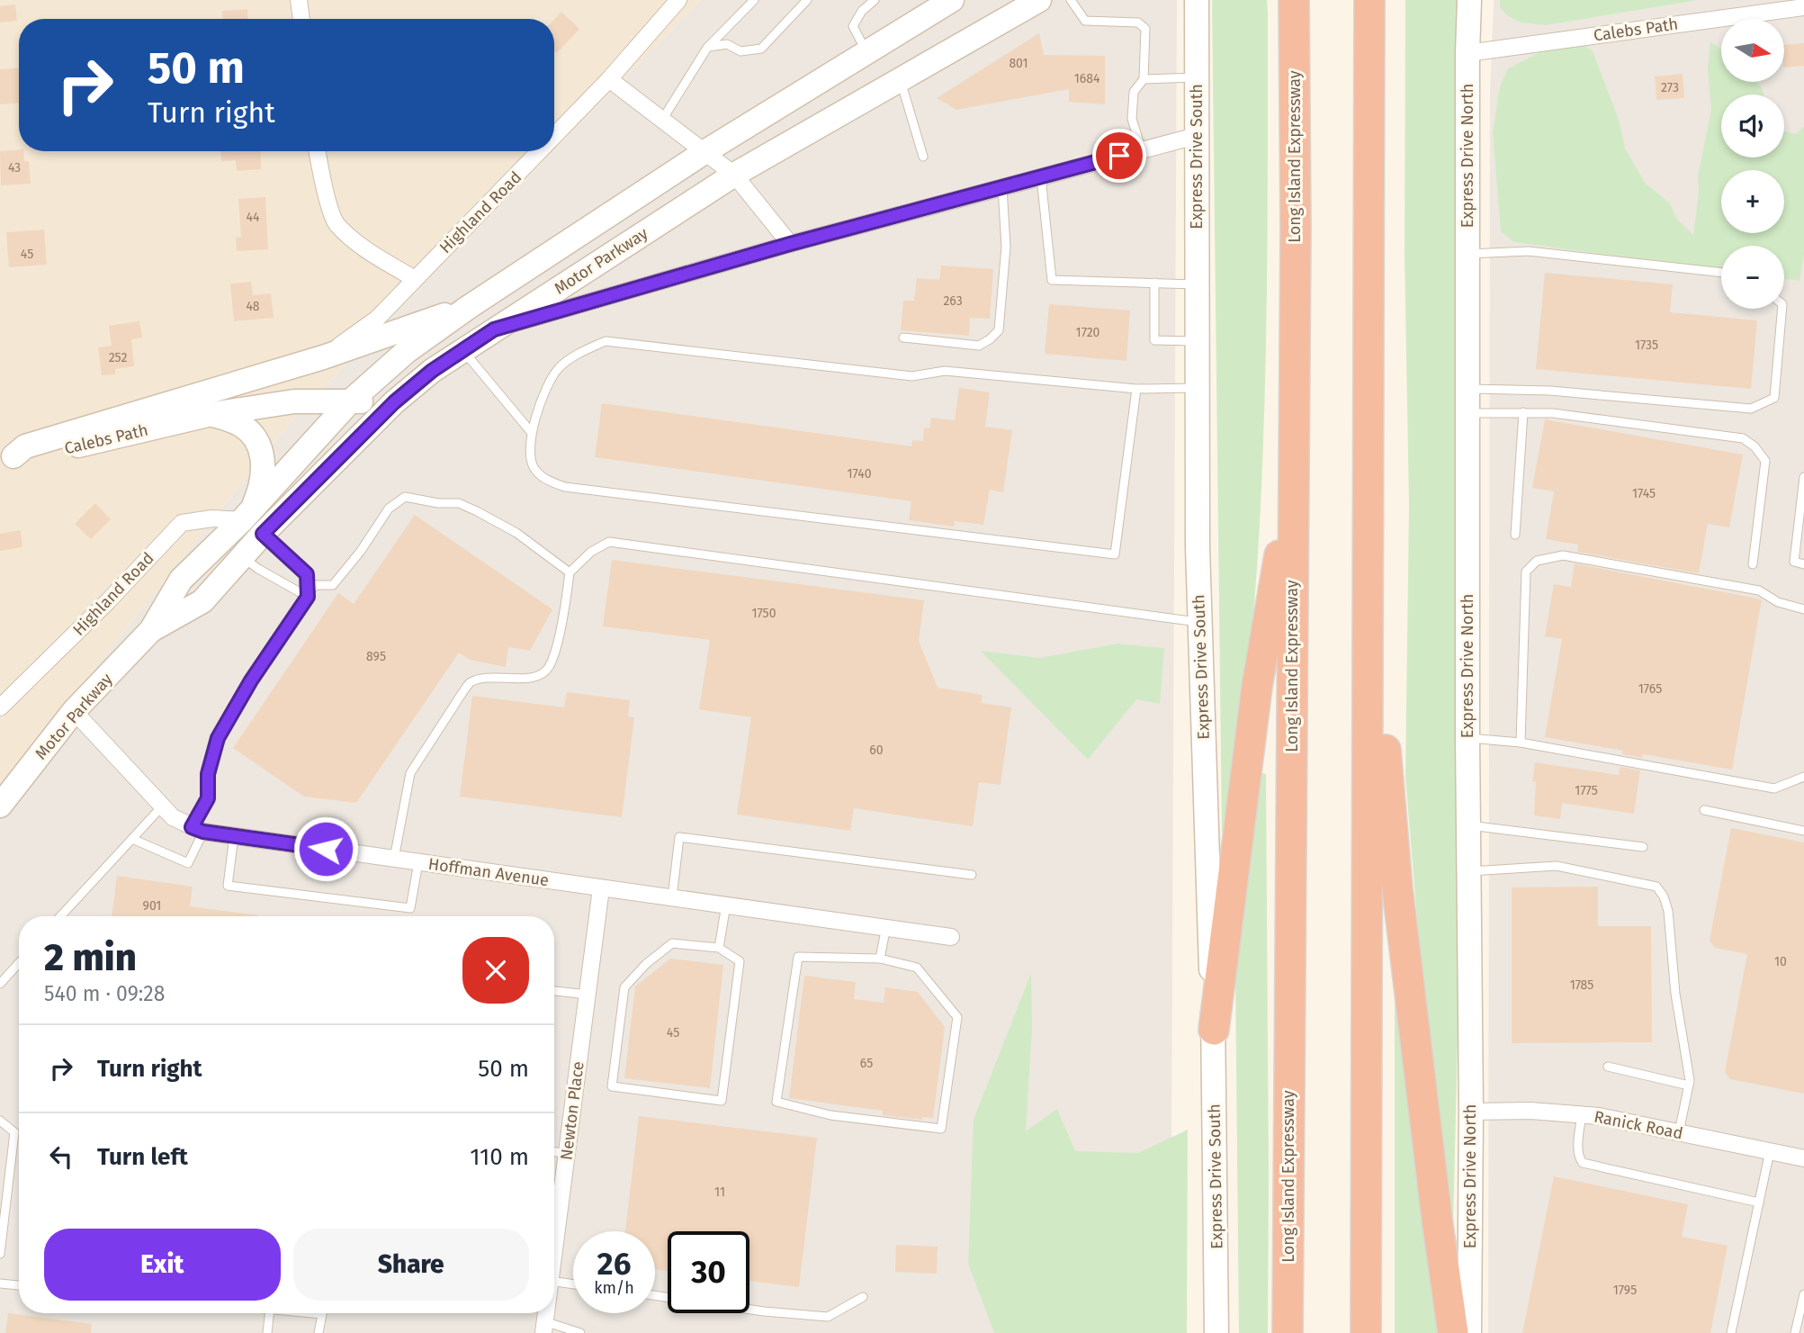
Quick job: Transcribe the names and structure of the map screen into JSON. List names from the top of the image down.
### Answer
{
  "streets": {
    "highway": ["Long Island Expressway"],
    "main road": [
      "Calebs Path",
      "Express Drive North",
      "Express Drive South",
      "Motor Parkway"
    ],
    "street": [
      "Highland Road",
      "Hoffman Avenue",
      "Newton Place",
      "Ranick Road"
    ]
  },
  "crossings": [
    ["Calebs Path", "Express Drive North"],
    ["Calebs Path", "Motor Parkway"],
    ["Express Drive North", "Ranick Road"],
    ["Highland Road", "Motor Parkway"],
    ["Motor Parkway", "Hoffman Avenue"],
    ["Hoffman Avenue", "Newton Place"]
  ],
  "house_numbers": [
    "801",
    "1684",
    "273",
    "43",
    "44",
    "45",
    "263",
    "48",
    "1720",
    "1735",
    "252",
    "1740",
    "1745",
    "1750",
    "895",
    "1765",
    "60",
    "1775",
    "901",
    "10",
    "1785",
    "45",
    "65",
    "11",
    "1795"
  ],
  "north": "right",
  "page": {
    "map_buttons": ["+", "−"],
    "turn": ["50 m", "Turn right"],
    "heading": ["2 min", "540 m · 09:28"],
    "list": [
      {
        "name": "Turn right",
        "value": "50 m"
      },
      {
        "name": "Turn left",
        "value": "110 m"
      }
    ],
    "buttons": ["Exit", "Share"],
    "speed": "26 km/h",
    "limit": "30"
  }
}
